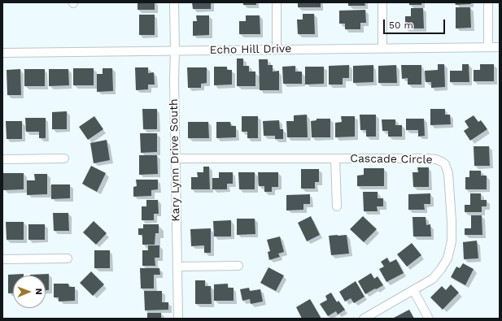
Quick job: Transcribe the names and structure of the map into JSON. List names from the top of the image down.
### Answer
{
  "streets": {
    "street": ["Echo Hill Drive", "Cascade Circle", "Kary Lynn Drive South"]
  },
  "crossings": [
    ["Echo Hill Drive", "Kary Lynn Drive South"],
    ["Cascade Circle", "Kary Lynn Drive South"]
  ],
  "scale_bar": "50 m",
  "north": "right"
}
